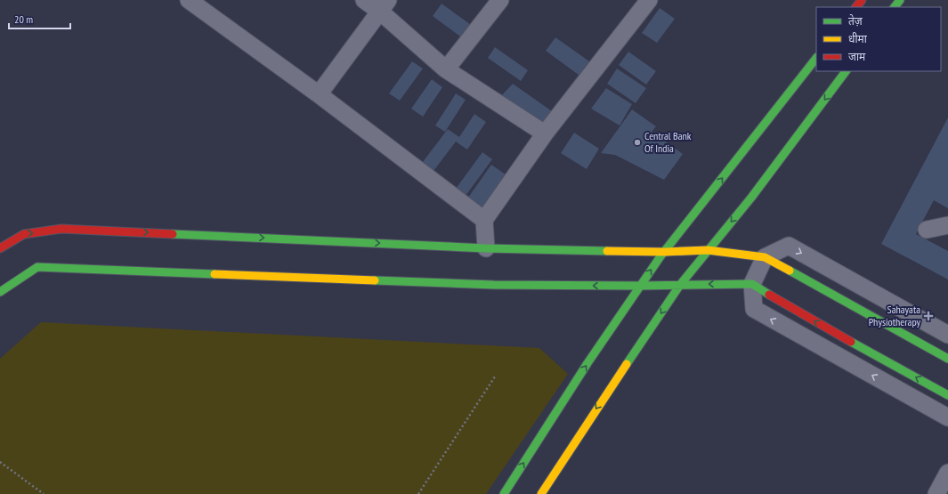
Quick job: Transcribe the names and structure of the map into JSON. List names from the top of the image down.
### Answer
{
  "places": {
    "other": ["Central Bank Of India"],
    "health": ["Sahayata Physiotherapy"]
  },
  "legend": ["तेज़", "धीमा", "जाम"],
  "scale_bar": "20 m"
}
